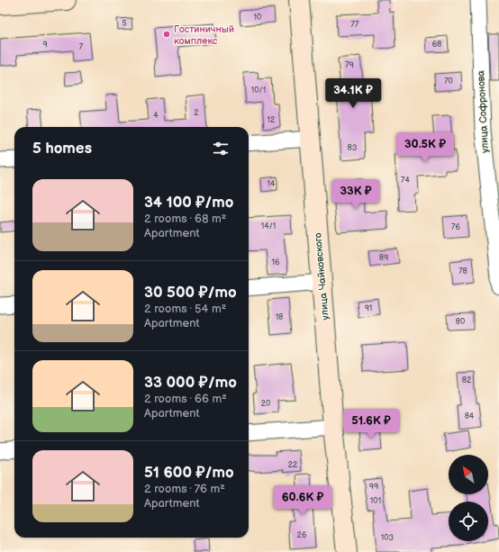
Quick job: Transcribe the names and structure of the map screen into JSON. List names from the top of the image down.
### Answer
{
  "streets": {
    "main road": ["улица Чайковского"],
    "street": ["улица Софронова"]
  },
  "places": ["Гостиничный комплекс"],
  "house_numbers": [
    "10",
    "5",
    "77",
    "9",
    "68",
    "7",
    "79",
    "70",
    "10/1",
    "2",
    "4",
    "12",
    "83",
    "74",
    "14",
    "14/1",
    "76",
    "89",
    "16",
    "78",
    "91",
    "18",
    "80",
    "82",
    "20",
    "84",
    "22",
    "99",
    "101",
    "26",
    "103"
  ],
  "north": "top left",
  "page": {
    "price": [
      "34.1K ₽",
      "30.5K ₽",
      "33K ₽",
      "51.6K ₽",
      "60.6K ₽"
    ],
    "heading": "5 homes",
    "list": [
      {
        "name": "34 100 ₽/mo",
        "note": "2 rooms · 68 m² · Apartment"
      },
      {
        "name": "30 500 ₽/mo",
        "note": "2 rooms · 54 m² · Apartment"
      },
      {
        "name": "33 000 ₽/mo",
        "note": "2 rooms · 66 m² · Apartment"
      },
      {
        "name": "51 600 ₽/mo",
        "note": "2 rooms · 76 m² · Apartment"
      }
    ]
  }
}
